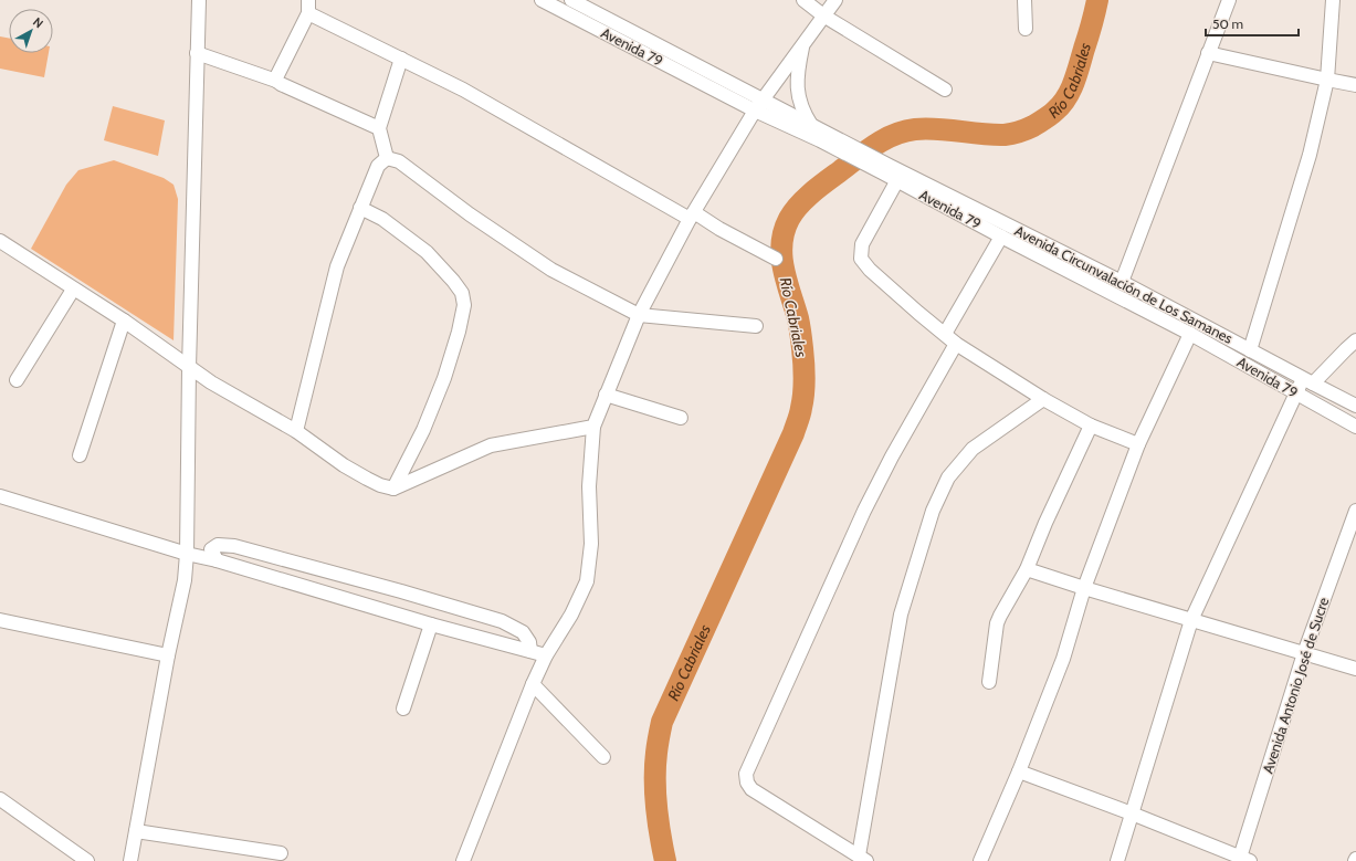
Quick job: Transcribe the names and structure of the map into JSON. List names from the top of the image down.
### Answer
{
  "streets": {
    "street": ["Avenida 79", "Avenida Circunvalación de Los Samanes", "Avenida Antonio José de Sucre"]
  },
  "crossings": [
    ["Avenida 79", "Avenida Circunvalación de Los Samanes"]
  ],
  "water": ["Río Cabriales"],
  "scale_bar": "50 m",
  "north": "top right"
}
